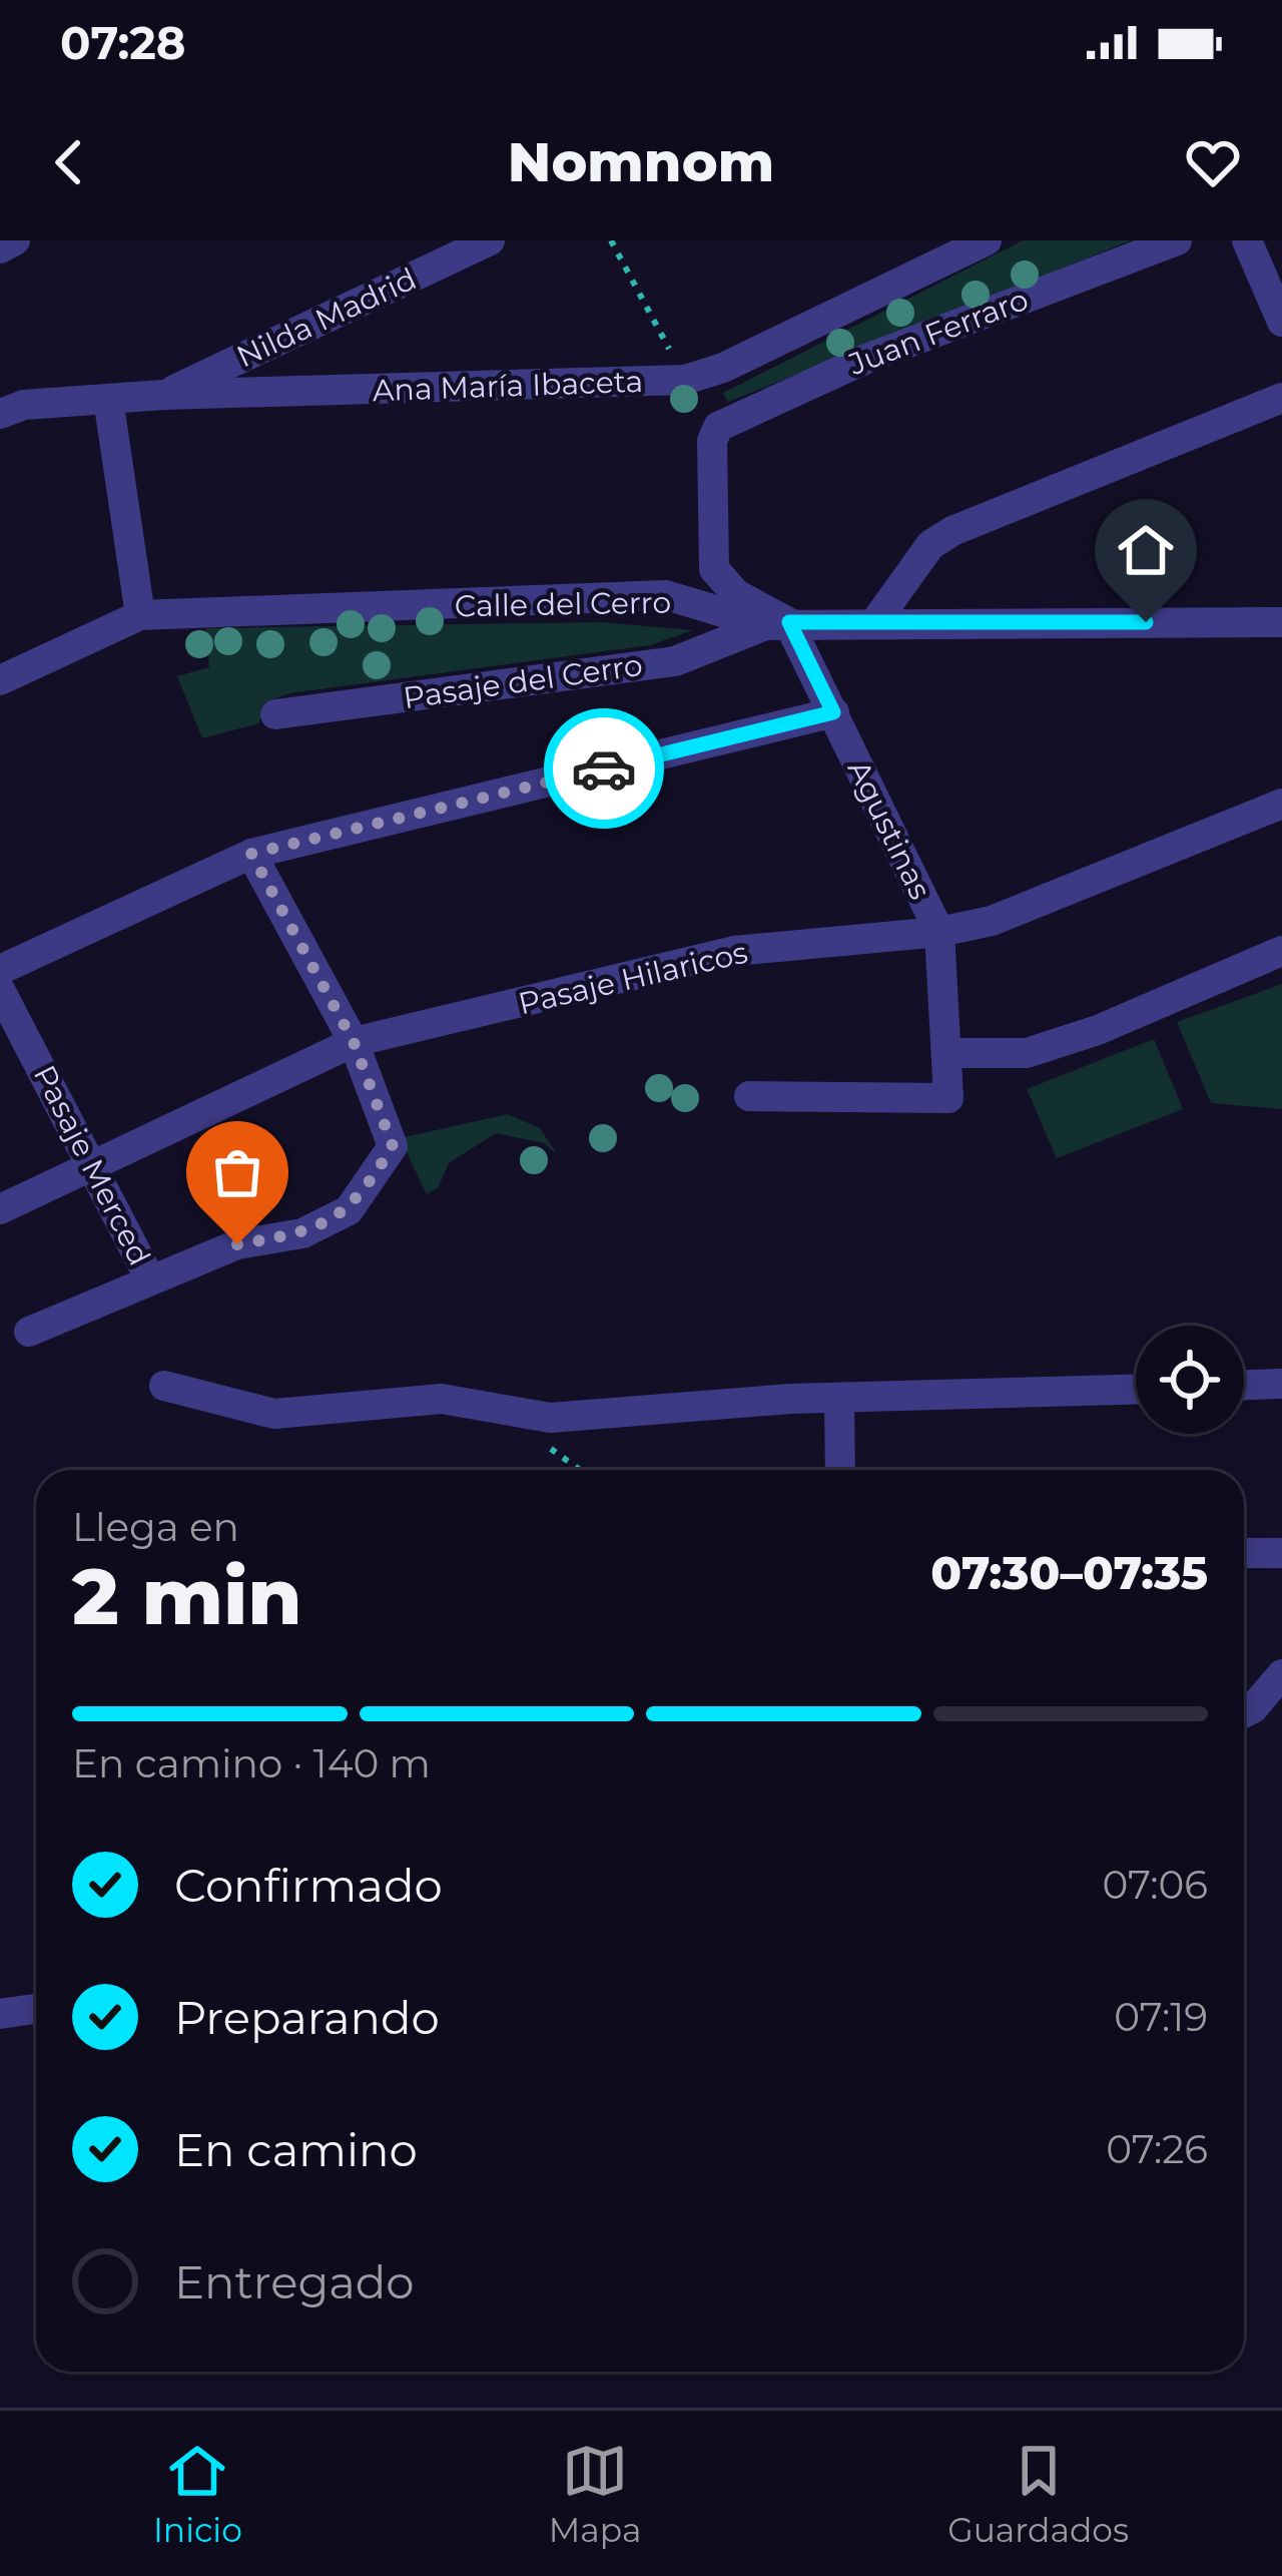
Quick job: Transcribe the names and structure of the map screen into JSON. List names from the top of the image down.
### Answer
{
  "streets": {
    "street": [
      "Nilda Madrid",
      "Juan Ferraro",
      "Ana María Ibaceta",
      "Calle del Cerro",
      "Pasaje del Cerro",
      "Agustinas",
      "Pasaje Hilaricos",
      "Pasaje Merced"
    ]
  },
  "crossings": [
    ["Nilda Madrid", "Ana María Ibaceta"],
    ["Juan Ferraro", "Calle del Cerro"],
    ["Juan Ferraro", "Pasaje del Cerro"],
    ["Juan Ferraro", "Agustinas"],
    ["Calle del Cerro", "Pasaje del Cerro"],
    ["Calle del Cerro", "Agustinas"],
    ["Pasaje del Cerro", "Agustinas"],
    ["Agustinas", "Pasaje Hilaricos"],
    ["Pasaje Hilaricos", "Pasaje Merced"]
  ],
  "page": {
    "status": "07:28",
    "header": "Nomnom",
    "heading": ["2 min", "Llega en", "07:30–07:35"],
    "bar": "En camino · 140 m",
    "list": [
      ["Confirmado", "07:06"],
      ["Preparando", "07:19"],
      ["En camino", "07:26"],
      "Entregado"
    ],
    "tabs": ["Inicio", "Mapa", "Guardados"]
  }
}
